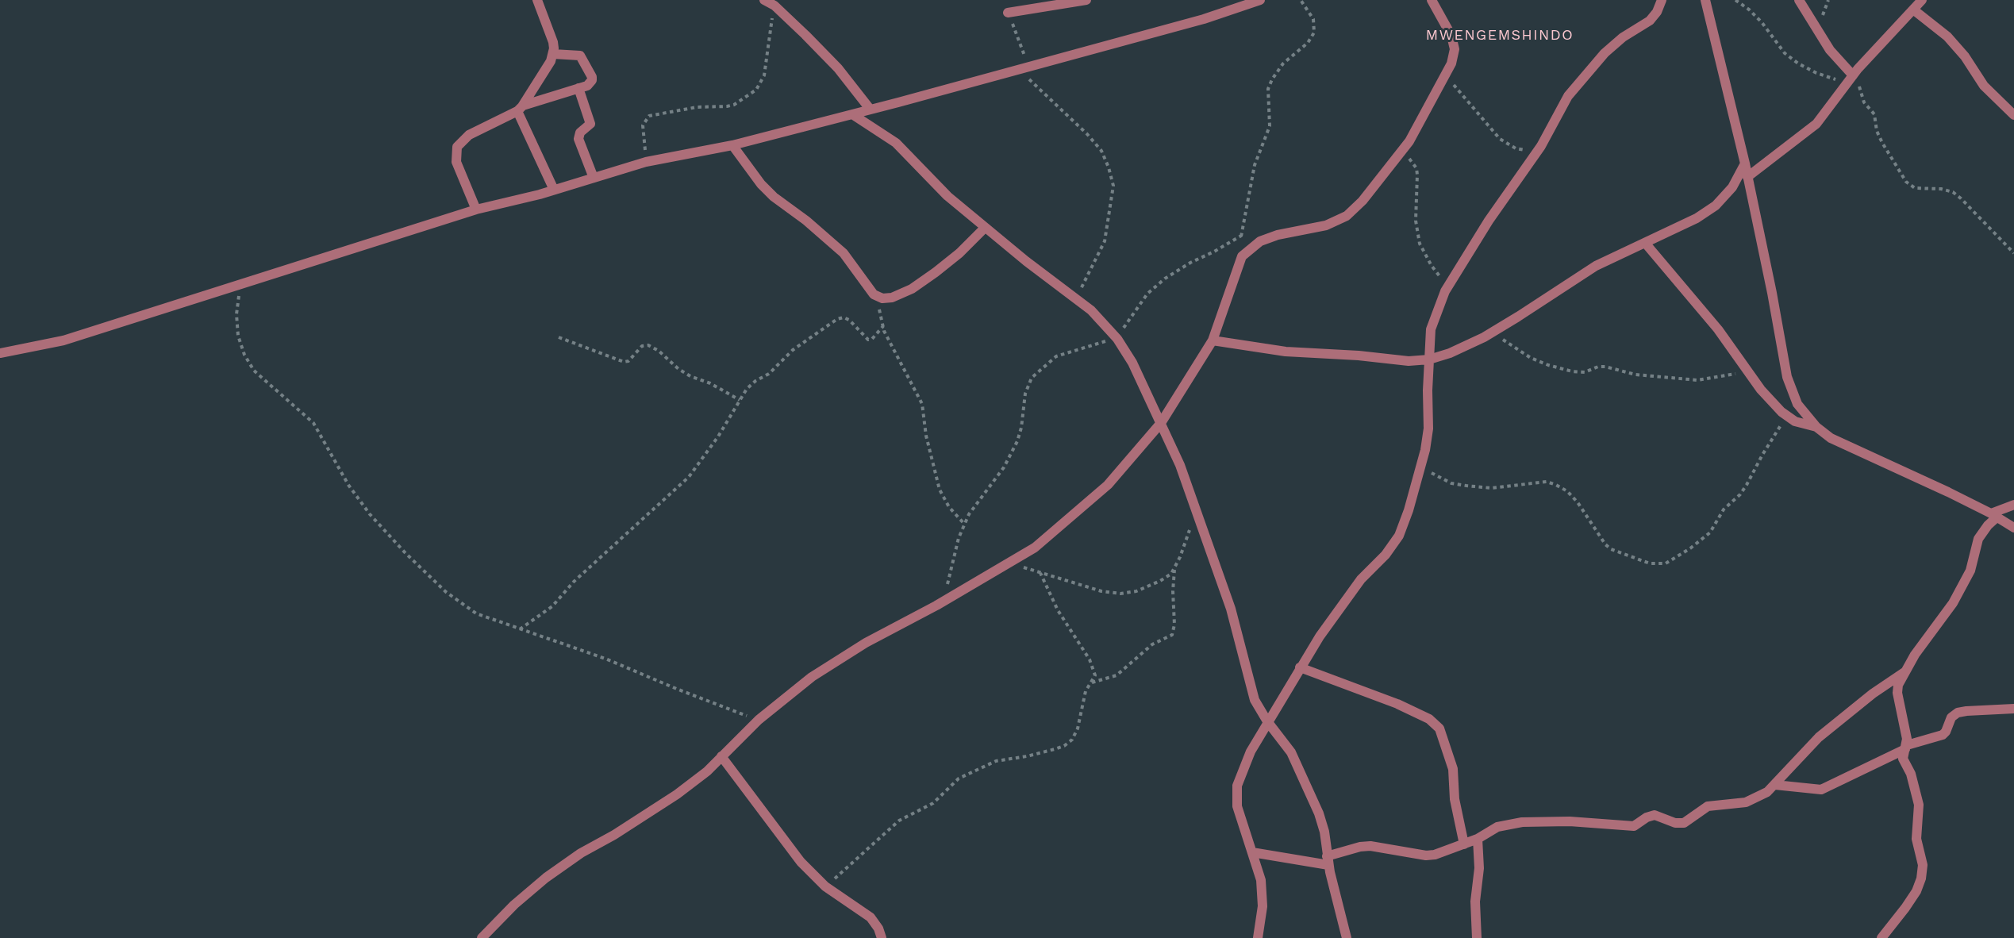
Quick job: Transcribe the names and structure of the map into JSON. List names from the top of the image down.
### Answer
{
  "districts": ["MWENGEMSHINDO"]
}
